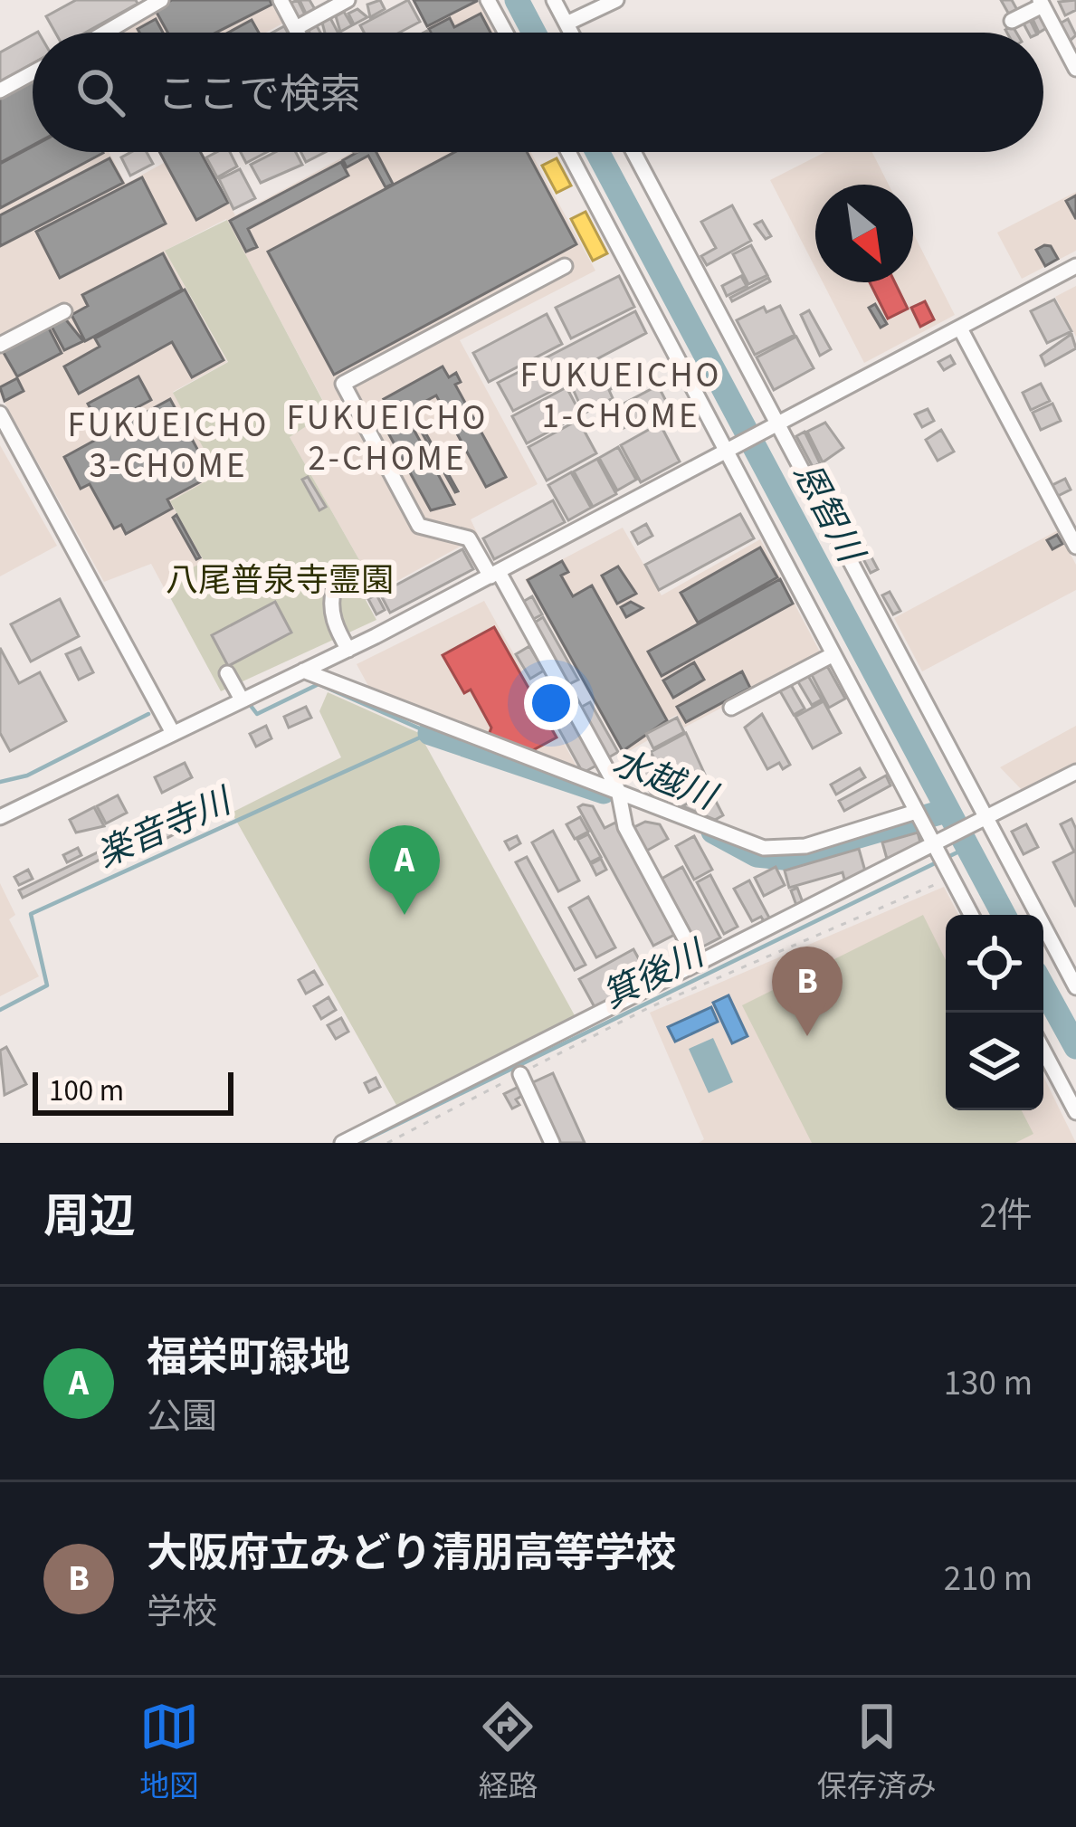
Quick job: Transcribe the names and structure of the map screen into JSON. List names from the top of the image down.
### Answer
{
  "districts": ["FUKUEICHO 1-CHOME", "FUKUEICHO 2-CHOME", "FUKUEICHO 3-CHOME"],
  "water": [
    "恩智川",
    "水越川",
    "楽音寺川",
    "箕後川"
  ],
  "parks": ["八尾普泉寺霊園"],
  "scale_bar": "100 m",
  "north": "bottom right",
  "page": {
    "search": "ここで検索",
    "pins": ["A", "B"],
    "scale": "100 m",
    "heading": ["周辺", "2件"],
    "list": [
      {
        "mark": "A",
        "name": "福栄町緑地",
        "note": "公園",
        "value": "130 m"
      },
      {
        "mark": "B",
        "name": "大阪府立みどり清朋高等学校",
        "note": "学校",
        "value": "210 m"
      }
    ],
    "nav": ["地図", "経路", "保存済み"]
  }
}
